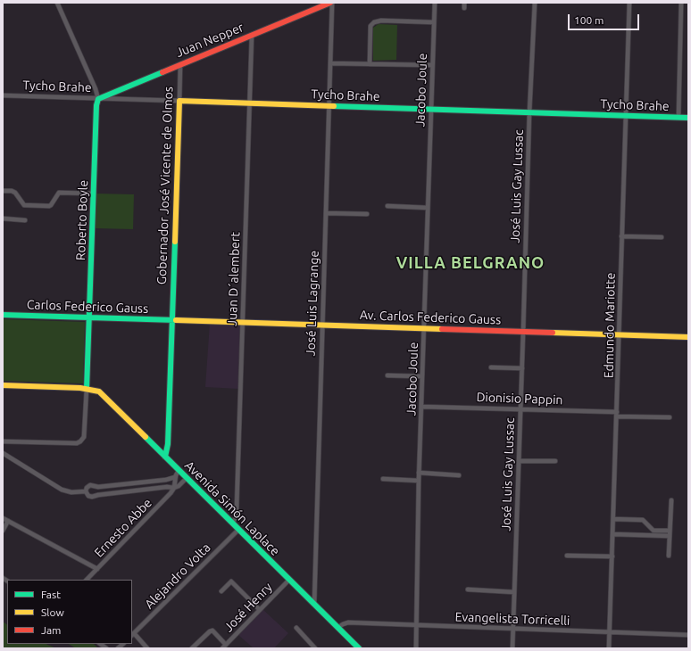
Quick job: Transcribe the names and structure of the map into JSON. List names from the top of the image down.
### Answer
{
  "streets": {
    "main road": [
      "Juan Nepper",
      "Tycho Brahe",
      "Gobernador José Vicente de Olmos",
      "Roberto Boyle",
      "Carlos Federico Gauss",
      "Av. Carlos Federico Gauss",
      "Avenida Simón Laplace"
    ],
    "street": [
      "Jacobo Joule",
      "José Luis Gay Lussac",
      "Juan D´alembert",
      "José Luis Lagrange",
      "Edmundo Mariotte",
      "Dionisio Pappin",
      "Ernesto Abbe",
      "Alejandro Volta",
      "José Henry",
      "Evangelista Torricelli"
    ]
  },
  "crossings": [
    ["Juan Nepper", "Tycho Brahe"],
    ["Juan Nepper", "Gobernador José Vicente de Olmos"],
    ["Juan Nepper", "Roberto Boyle"],
    ["Juan Nepper", "Juan D´alembert"],
    ["Juan Nepper", "José Luis Lagrange"],
    ["Tycho Brahe", "Jacobo Joule"],
    ["Tycho Brahe", "Gobernador José Vicente de Olmos"],
    ["Tycho Brahe", "José Luis Gay Lussac"],
    ["Tycho Brahe", "Roberto Boyle"],
    ["Tycho Brahe", "Juan D´alembert"],
    ["Tycho Brahe", "José Luis Lagrange"],
    ["Tycho Brahe", "Edmundo Mariotte"],
    ["Jacobo Joule", "Av. Carlos Federico Gauss"],
    ["Jacobo Joule", "Dionisio Pappin"],
    ["Jacobo Joule", "Evangelista Torricelli"],
    ["Gobernador José Vicente de Olmos", "Carlos Federico Gauss"],
    ["Gobernador José Vicente de Olmos", "Av. Carlos Federico Gauss"],
    ["Gobernador José Vicente de Olmos", "Avenida Simón Laplace"],
    ["José Luis Gay Lussac", "Av. Carlos Federico Gauss"],
    ["José Luis Gay Lussac", "Dionisio Pappin"],
    ["José Luis Gay Lussac", "Evangelista Torricelli"],
    ["Roberto Boyle", "Carlos Federico Gauss"],
    ["Roberto Boyle", "Avenida Simón Laplace"],
    ["Juan D´alembert", "Av. Carlos Federico Gauss"],
    ["Juan D´alembert", "Avenida Simón Laplace"],
    ["José Luis Lagrange", "Av. Carlos Federico Gauss"],
    ["José Luis Lagrange", "Avenida Simón Laplace"],
    ["Carlos Federico Gauss", "Av. Carlos Federico Gauss"],
    ["Av. Carlos Federico Gauss", "Edmundo Mariotte"],
    ["Edmundo Mariotte", "Dionisio Pappin"],
    ["Edmundo Mariotte", "Evangelista Torricelli"],
    ["Avenida Simón Laplace", "Ernesto Abbe"],
    ["Avenida Simón Laplace", "Alejandro Volta"],
    ["Avenida Simón Laplace", "José Henry"],
    ["Avenida Simón Laplace", "Evangelista Torricelli"]
  ],
  "districts": ["VILLA BELGRANO"],
  "legend": ["Fast", "Slow", "Jam"],
  "scale_bar": "100 m"
}
